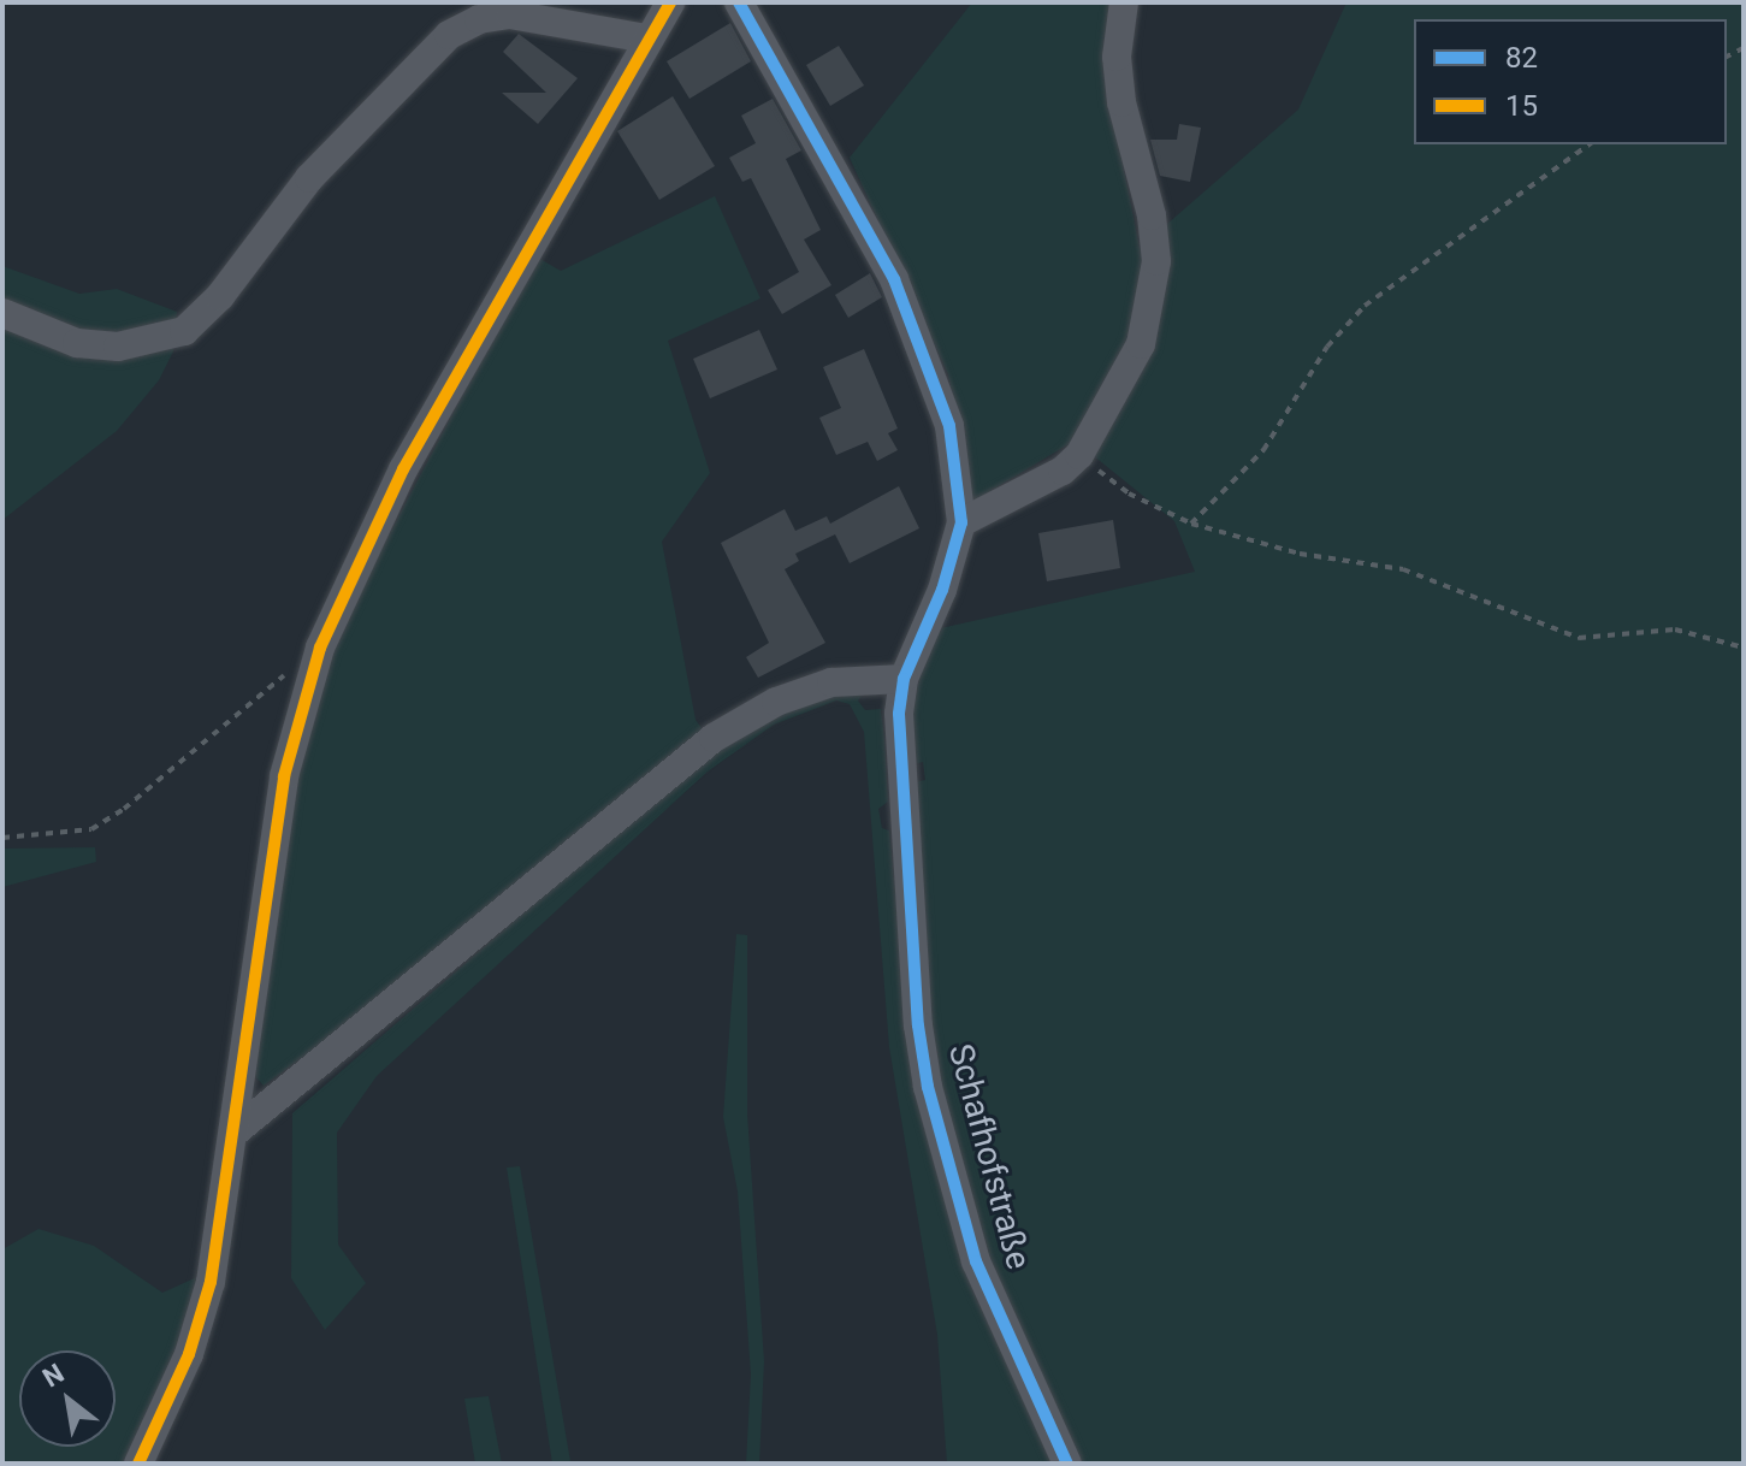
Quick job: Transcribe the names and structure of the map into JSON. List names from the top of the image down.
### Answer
{
  "streets": {
    "street": ["Schafhofstraße"]
  },
  "lines": ["transit line 82", "transit line 15"],
  "legend": ["82", "15"],
  "north": "top left"
}
